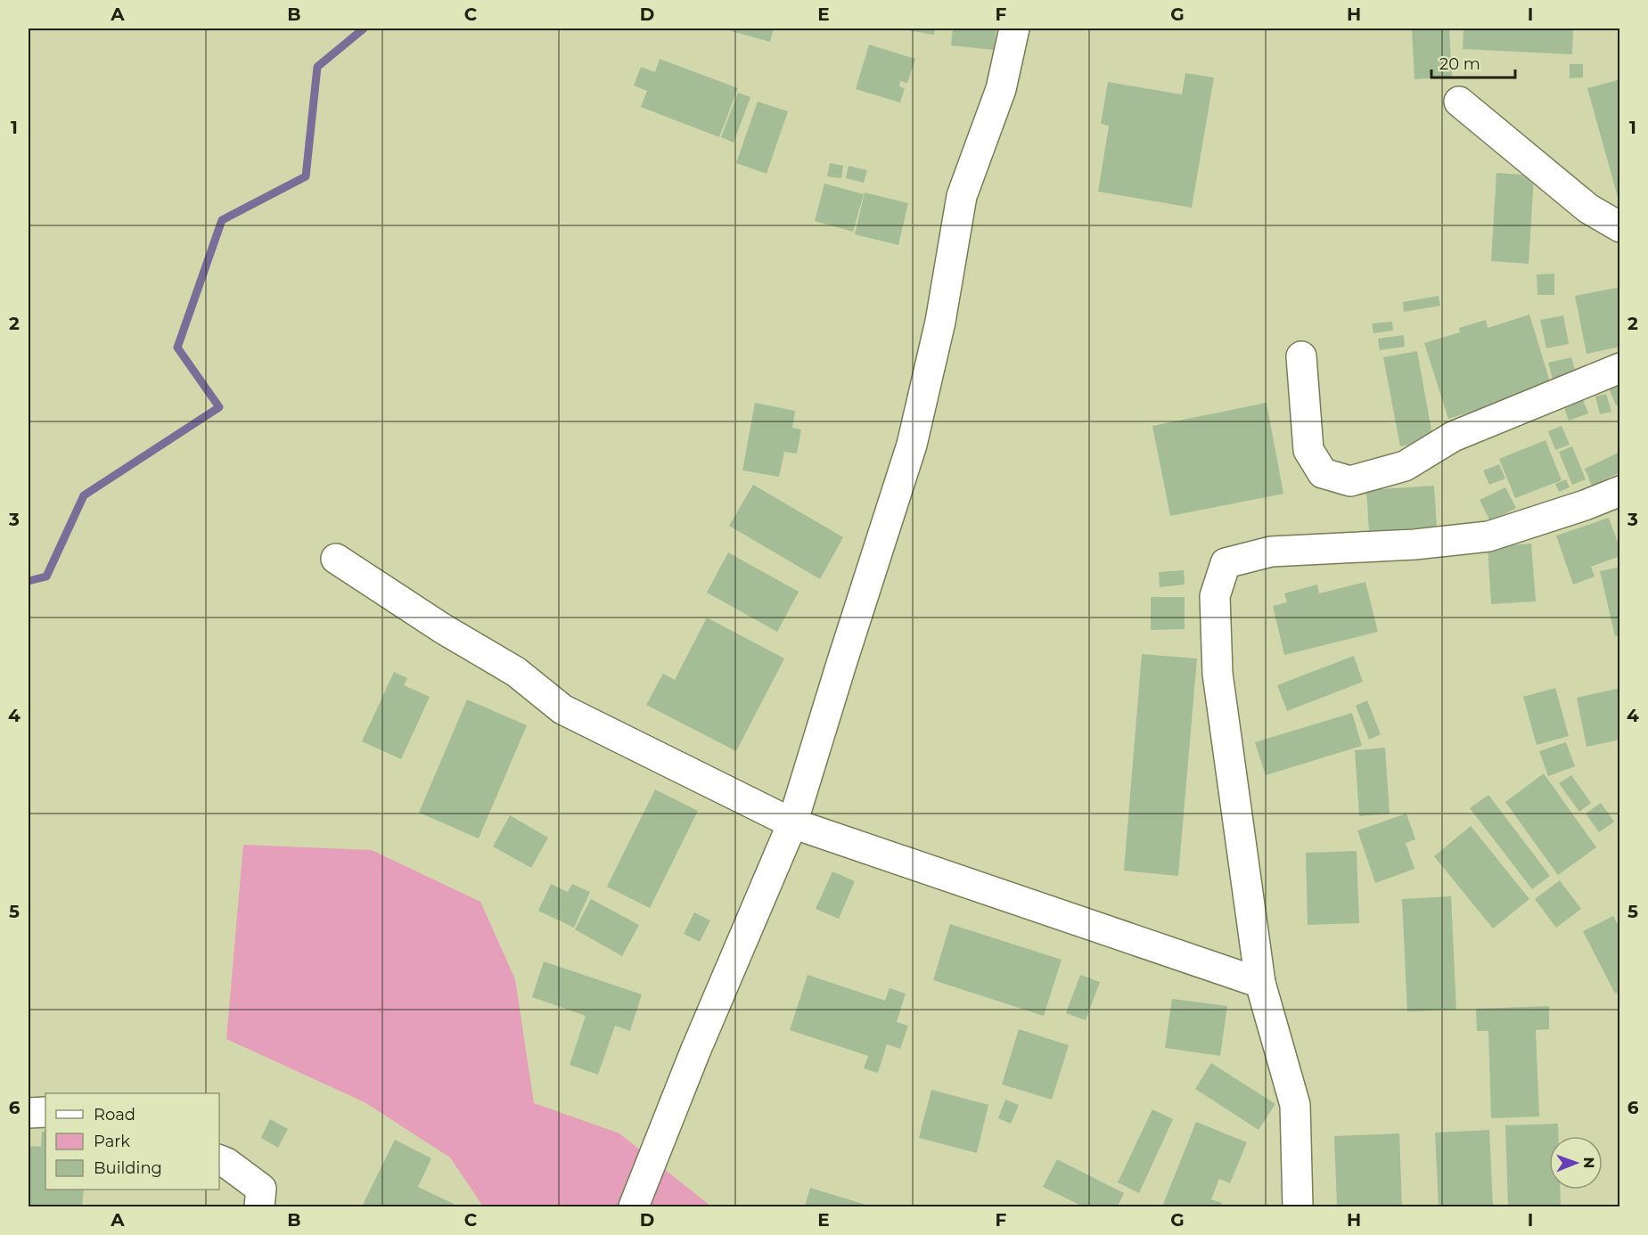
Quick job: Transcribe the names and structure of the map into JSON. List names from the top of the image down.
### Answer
{
  "legend": ["Road", "Park", "Building"],
  "scale_bar": "20 m",
  "north": "right",
  "grid": {
    "columns": [
      "A",
      "B",
      "C",
      "D",
      "E",
      "F",
      "G",
      "H",
      "I"
    ],
    "rows": [
      "1",
      "2",
      "3",
      "4",
      "5",
      "6"
    ]
  }
}
